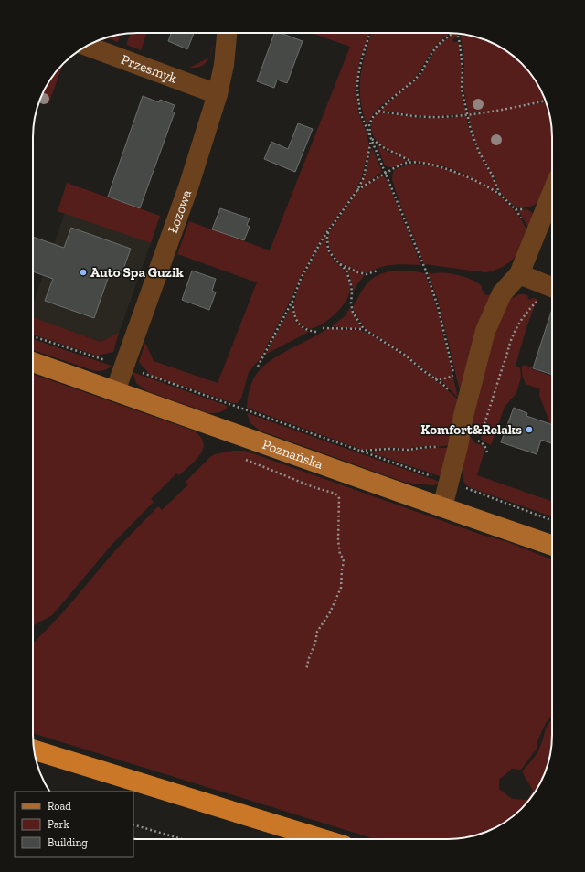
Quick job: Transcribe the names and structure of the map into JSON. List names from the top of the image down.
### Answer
{
  "streets": {
    "main road": ["Poznańska"],
    "street": ["Przesmyk", "Łozowa"]
  },
  "crossings": [
    ["Przesmyk", "Łozowa"],
    ["Łozowa", "Poznańska"]
  ],
  "places": ["Auto Spa Guzik", "Komfort&Relaks"],
  "legend": ["Road", "Park", "Building"]
}
